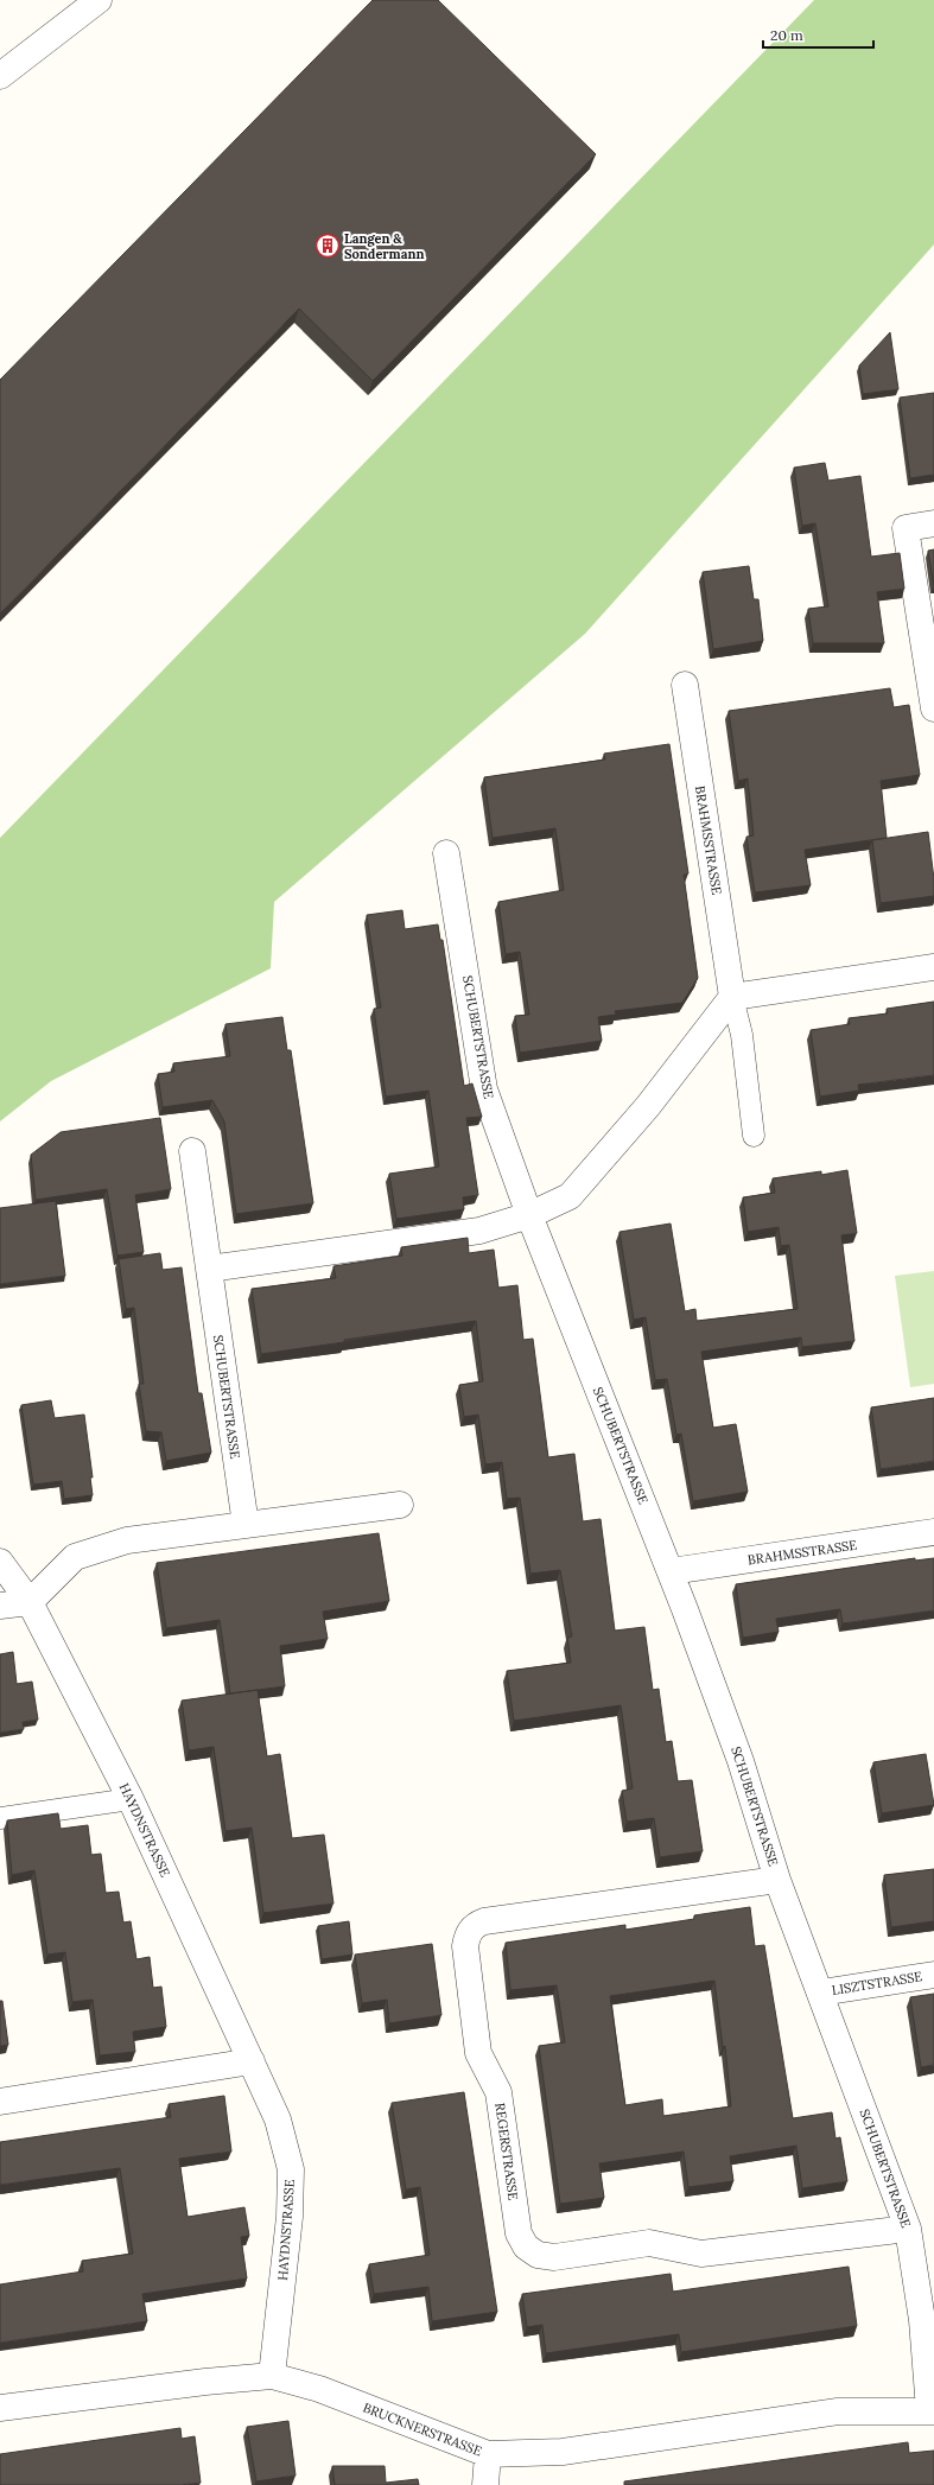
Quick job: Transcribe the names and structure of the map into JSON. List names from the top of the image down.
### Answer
{
  "streets": {
    "street": [
      "BRAHMSSTRASSE",
      "SCHUBERTSTRASSE",
      "HAYDNSTRASSE",
      "LISZTSTRASSE",
      "REGERSTRASSE",
      "BRUCKNERSTRASSE"
    ]
  },
  "crossings": [
    ["BRAHMSSTRASSE", "SCHUBERTSTRASSE"],
    ["SCHUBERTSTRASSE", "LISZTSTRASSE"],
    ["SCHUBERTSTRASSE", "REGERSTRASSE"],
    ["SCHUBERTSTRASSE", "BRUCKNERSTRASSE"],
    ["HAYDNSTRASSE", "BRUCKNERSTRASSE"]
  ],
  "places": {
    "building": ["Langen & Sondermann"]
  },
  "scale_bar": "20 m"
}
